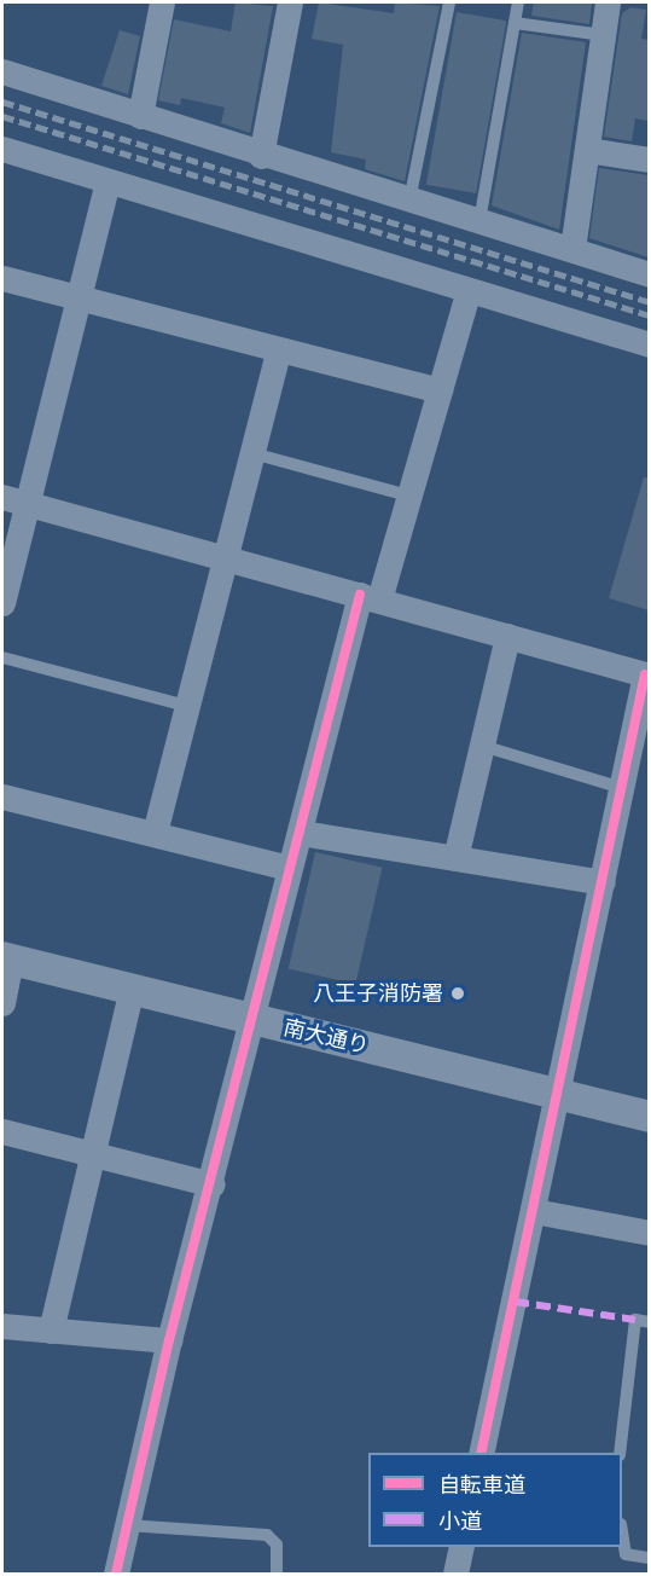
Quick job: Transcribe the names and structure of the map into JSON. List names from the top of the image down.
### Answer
{
  "streets": {
    "street": ["南大通り"]
  },
  "places": ["八王子消防署"],
  "legend": ["自転車道", "小道"]
}
